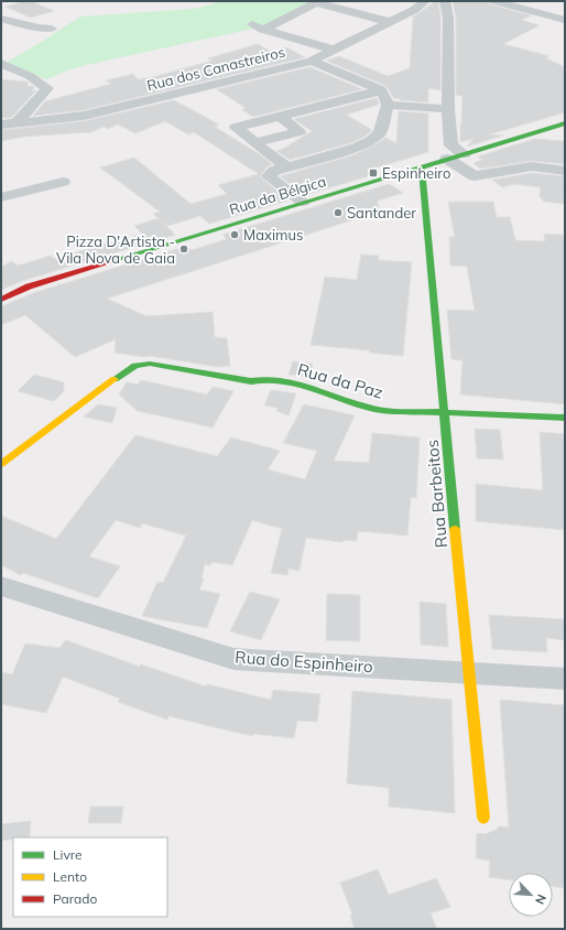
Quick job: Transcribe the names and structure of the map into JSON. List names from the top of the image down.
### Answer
{
  "streets": {
    "street": [
      "Rua dos Canastreiros",
      "Rua da Bélgica",
      "Rua da Paz",
      "Rua Barbeitos",
      "Rua do Espinheiro"
    ]
  },
  "crossings": [
    ["Rua da Bélgica", "Rua Barbeitos"],
    ["Rua da Paz", "Rua Barbeitos"],
    ["Rua Barbeitos", "Rua do Espinheiro"]
  ],
  "places": {
    "transit": ["Espinheiro"],
    "other": ["Santander", "Maximus", "Pizza D'Artista - Vila Nova de Gaia"]
  },
  "legend": ["Livre", "Lento", "Parado"],
  "north": "bottom right"
}
